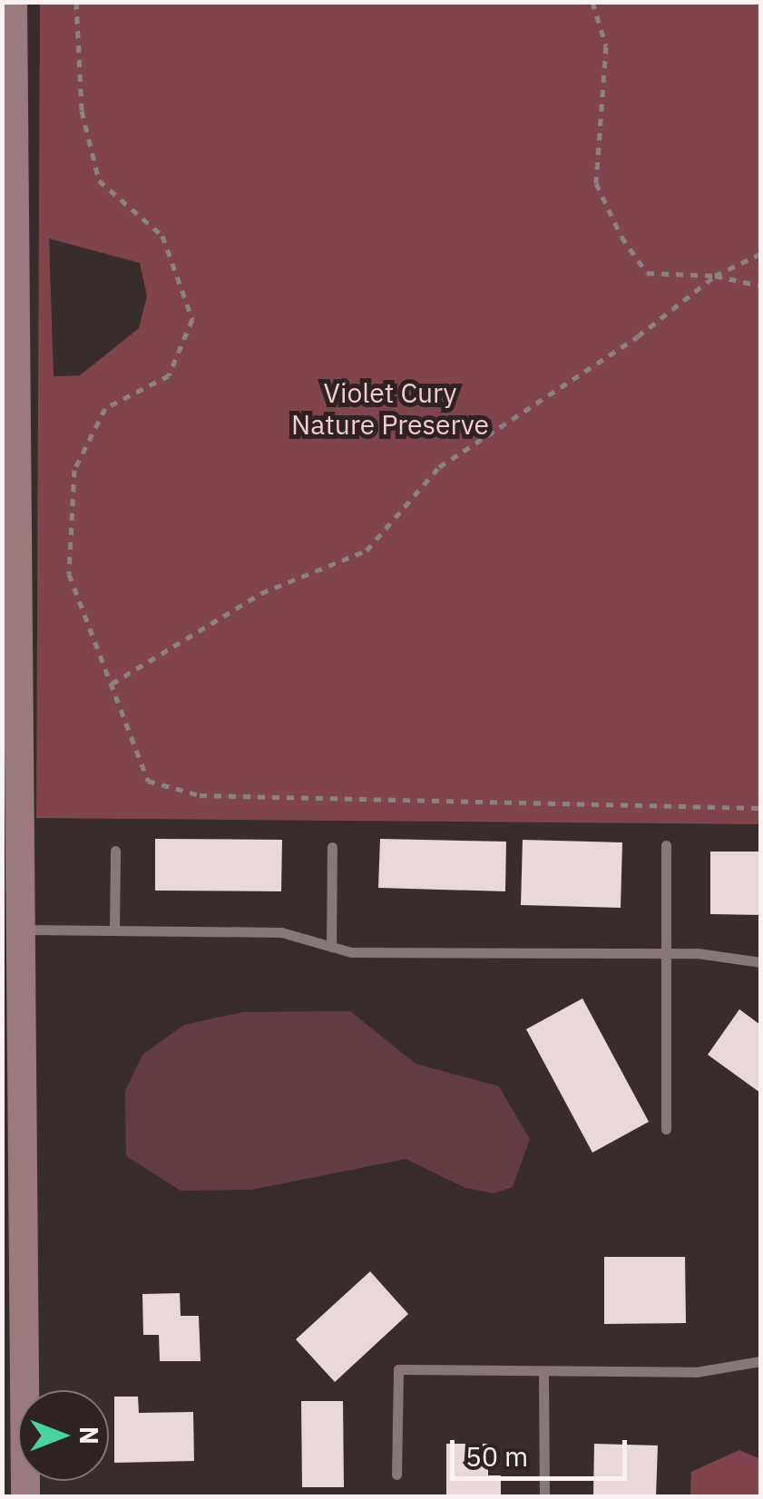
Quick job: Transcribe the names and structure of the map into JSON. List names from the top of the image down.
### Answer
{
  "parks": ["Violet Cury Nature Preserve"],
  "scale_bar": "50 m",
  "north": "right"
}
